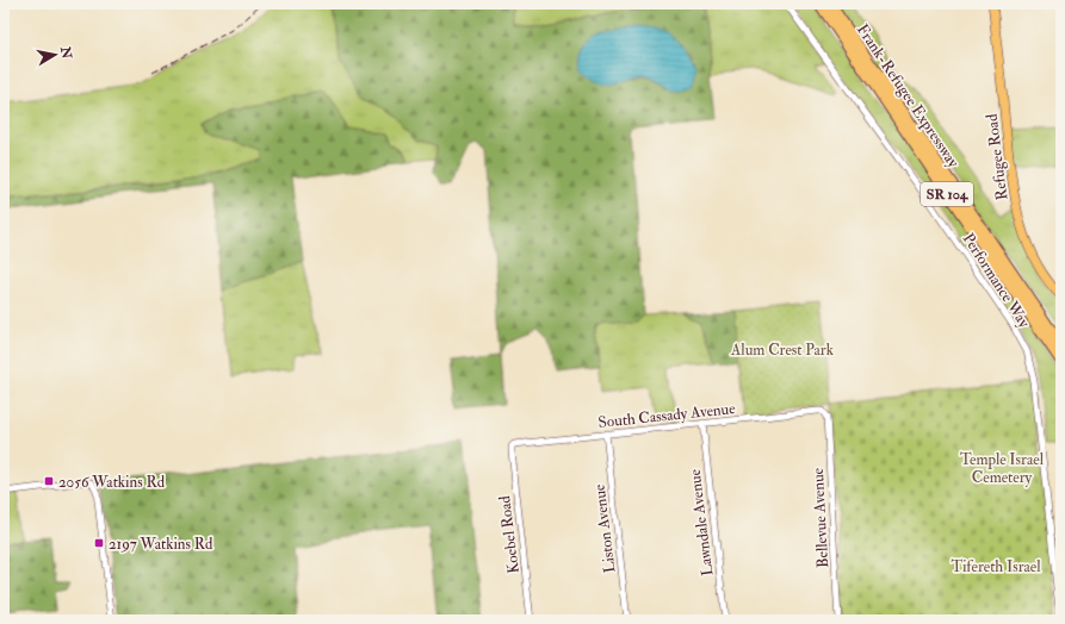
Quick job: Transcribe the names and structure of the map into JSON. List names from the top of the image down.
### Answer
{
  "streets": {
    "highway": ["Frank-Refugee Expressway", "SR 104"],
    "main road": ["Refugee Road"],
    "street": [
      "Performance Way",
      "South Cassady Avenue",
      "Bellevue Avenue",
      "Lawndale Avenue",
      "Liston Avenue",
      "Koebel Road"
    ]
  },
  "crossings": [
    ["South Cassady Avenue", "Bellevue Avenue"],
    ["South Cassady Avenue", "Lawndale Avenue"],
    ["South Cassady Avenue", "Liston Avenue"],
    ["South Cassady Avenue", "Koebel Road"]
  ],
  "parks": ["Alum Crest Park", "Temple Israel Cemetery", "Tifereth Israel"],
  "places": {
    "transit": ["2056 Watkins Rd", "2197 Watkins Rd"]
  },
  "north": "right"
}
